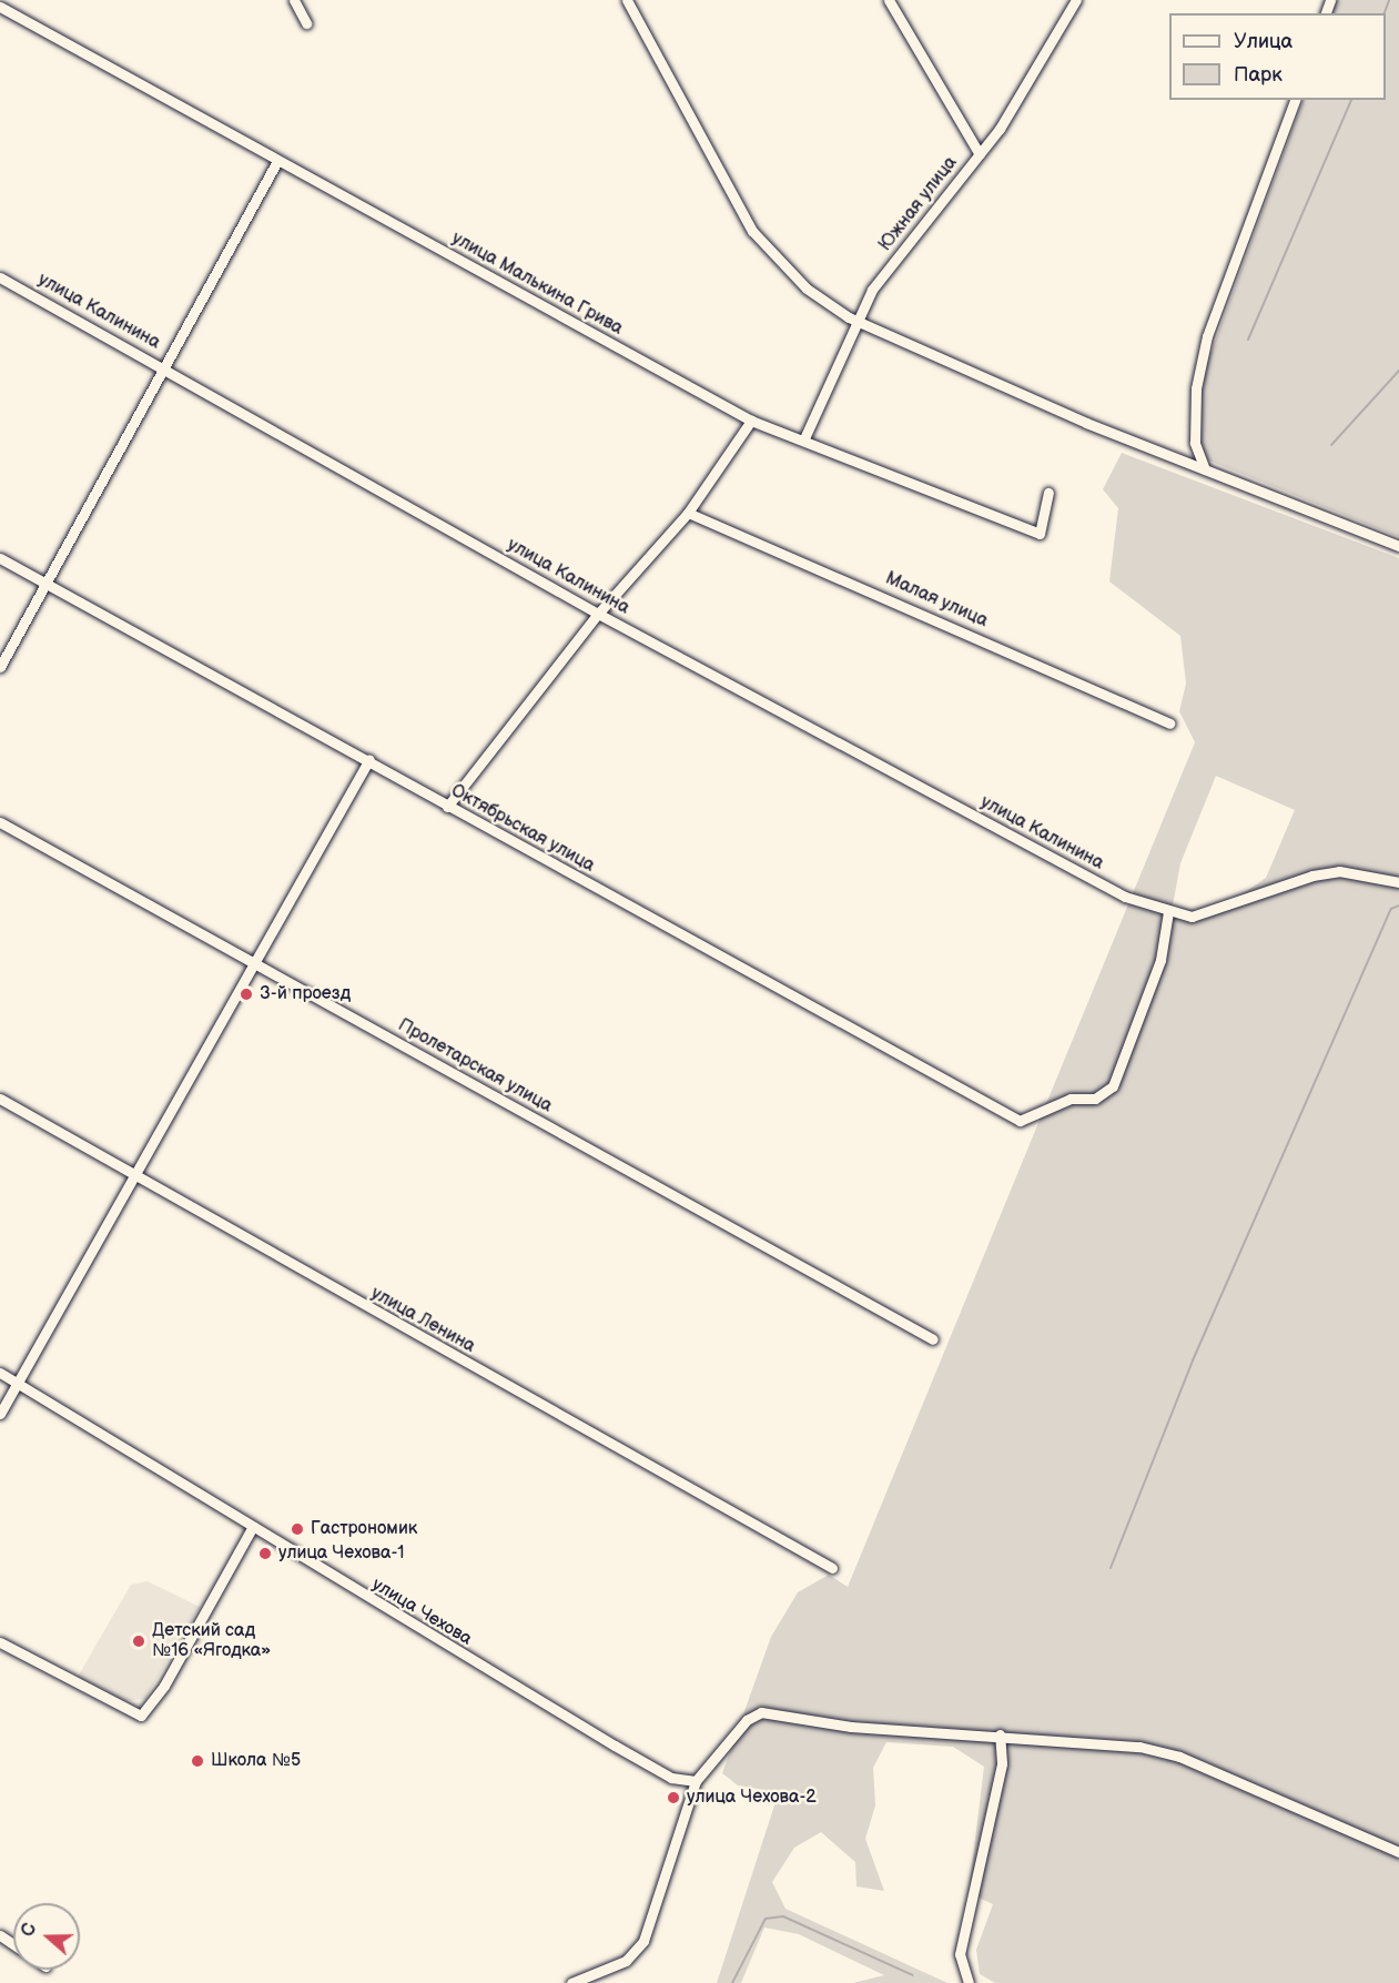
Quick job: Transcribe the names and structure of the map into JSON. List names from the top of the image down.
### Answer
{
  "streets": {
    "street": [
      "Южная улица",
      "улица Малькина Грива",
      "улица Калинина",
      "Малая улица",
      "Октябрьская улица",
      "Пролетарская улица",
      "улица Ленина",
      "улица Чехова"
    ]
  },
  "crossings": [
    ["Южная улица", "улица Малькина Грива"],
    ["улица Калинина", "Октябрьская улица"]
  ],
  "places": [
    "3-й проезд",
    "Гастрономик",
    "улица Чехова-1",
    "Детский сад №16 «Ягодка»",
    "Школа №5",
    "улица Чехова-2"
  ],
  "legend": ["Улица", "Парк"],
  "north": "left"
}
